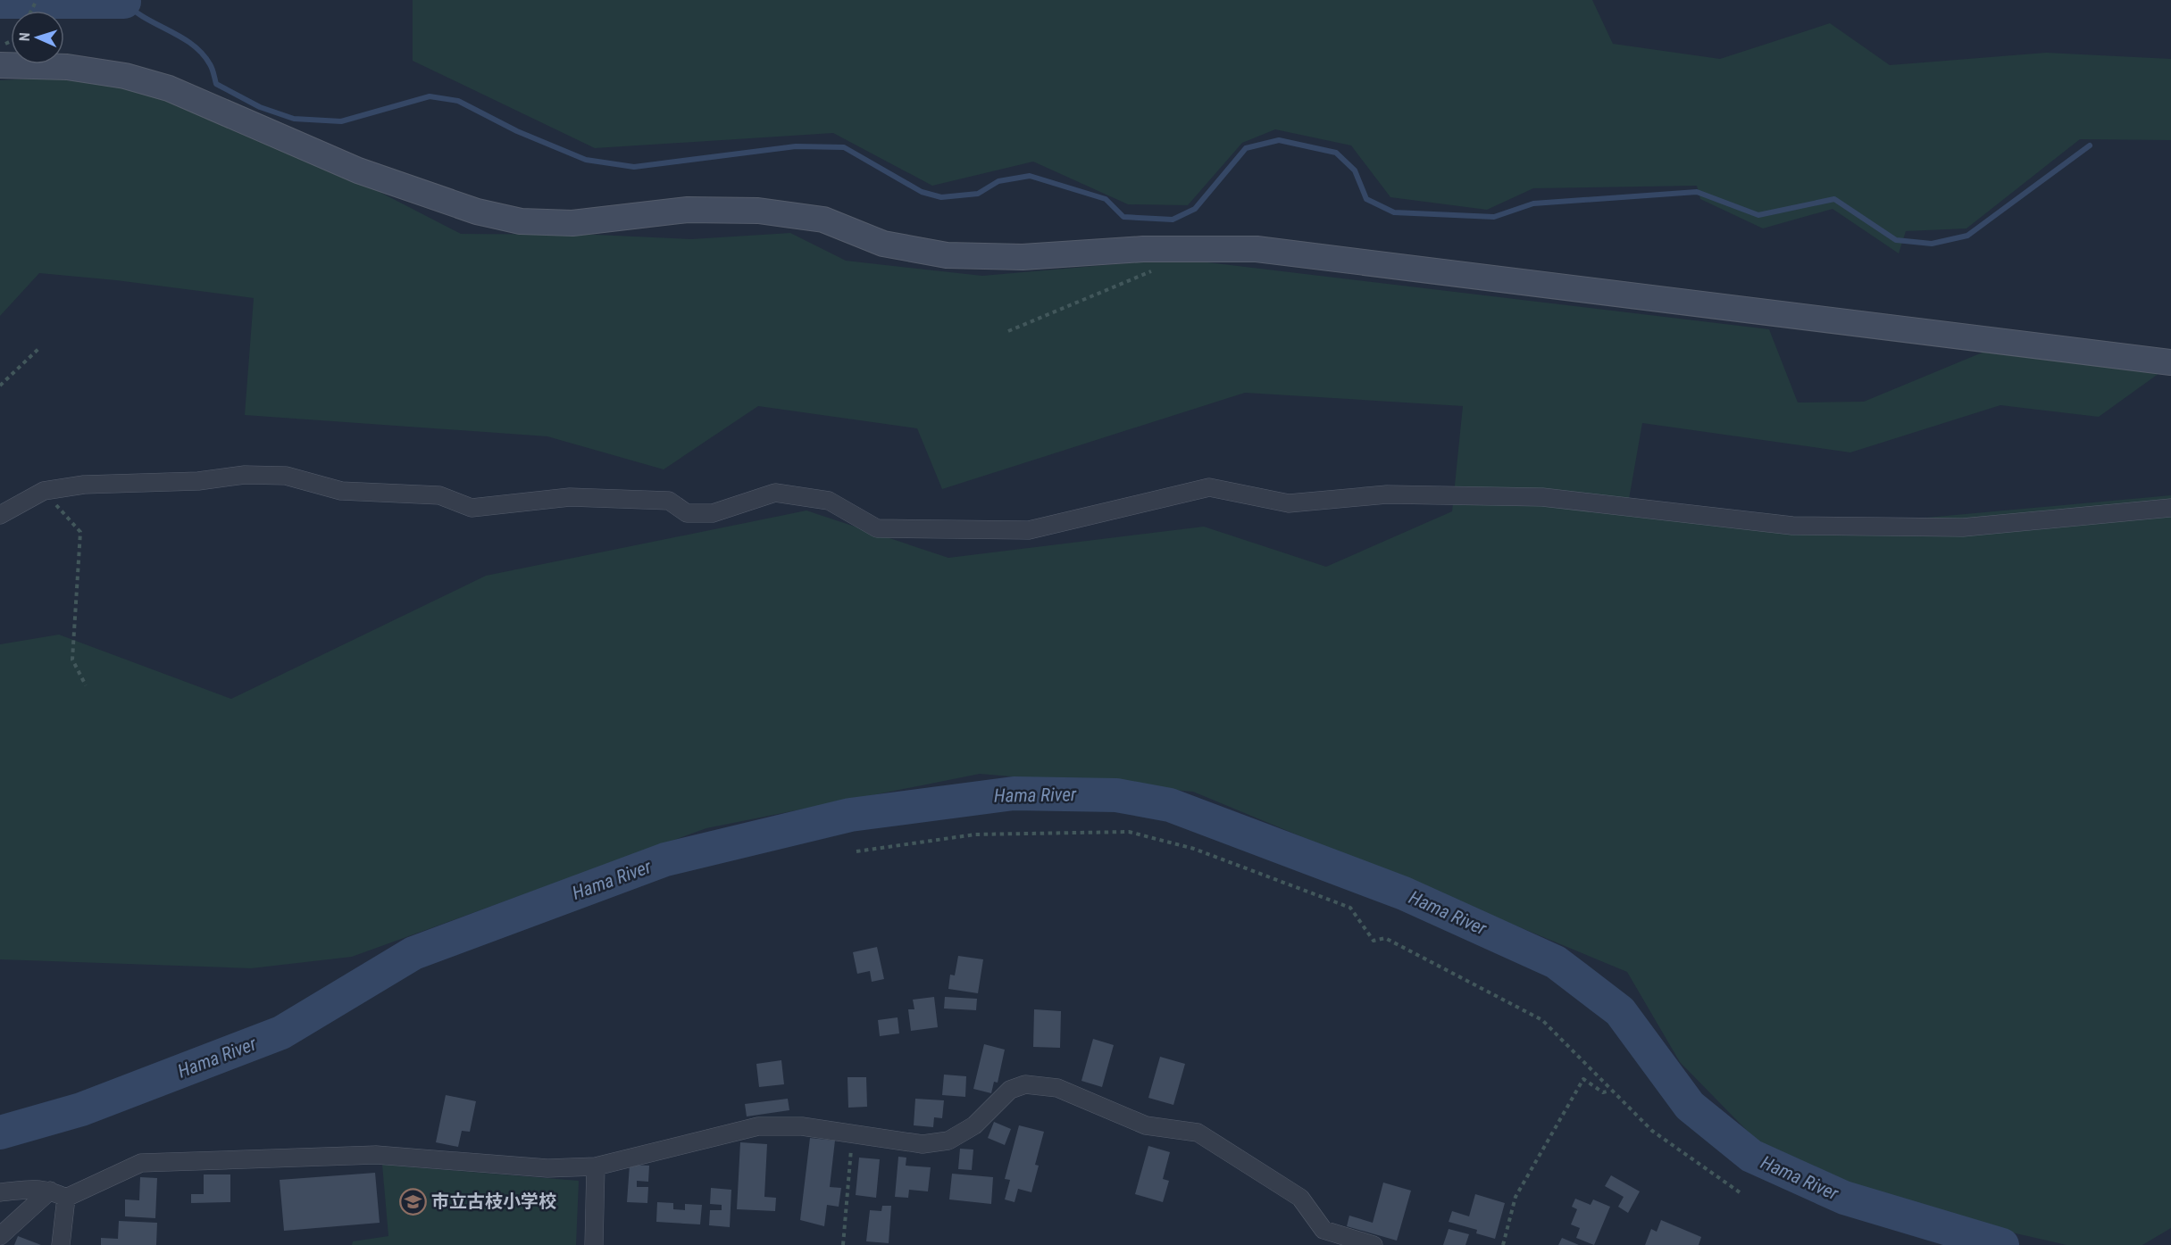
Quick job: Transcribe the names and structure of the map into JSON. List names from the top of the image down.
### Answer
{
  "water": ["Hama River"],
  "places": {
    "school or university": ["市立古枝小学校"]
  },
  "north": "left"
}
